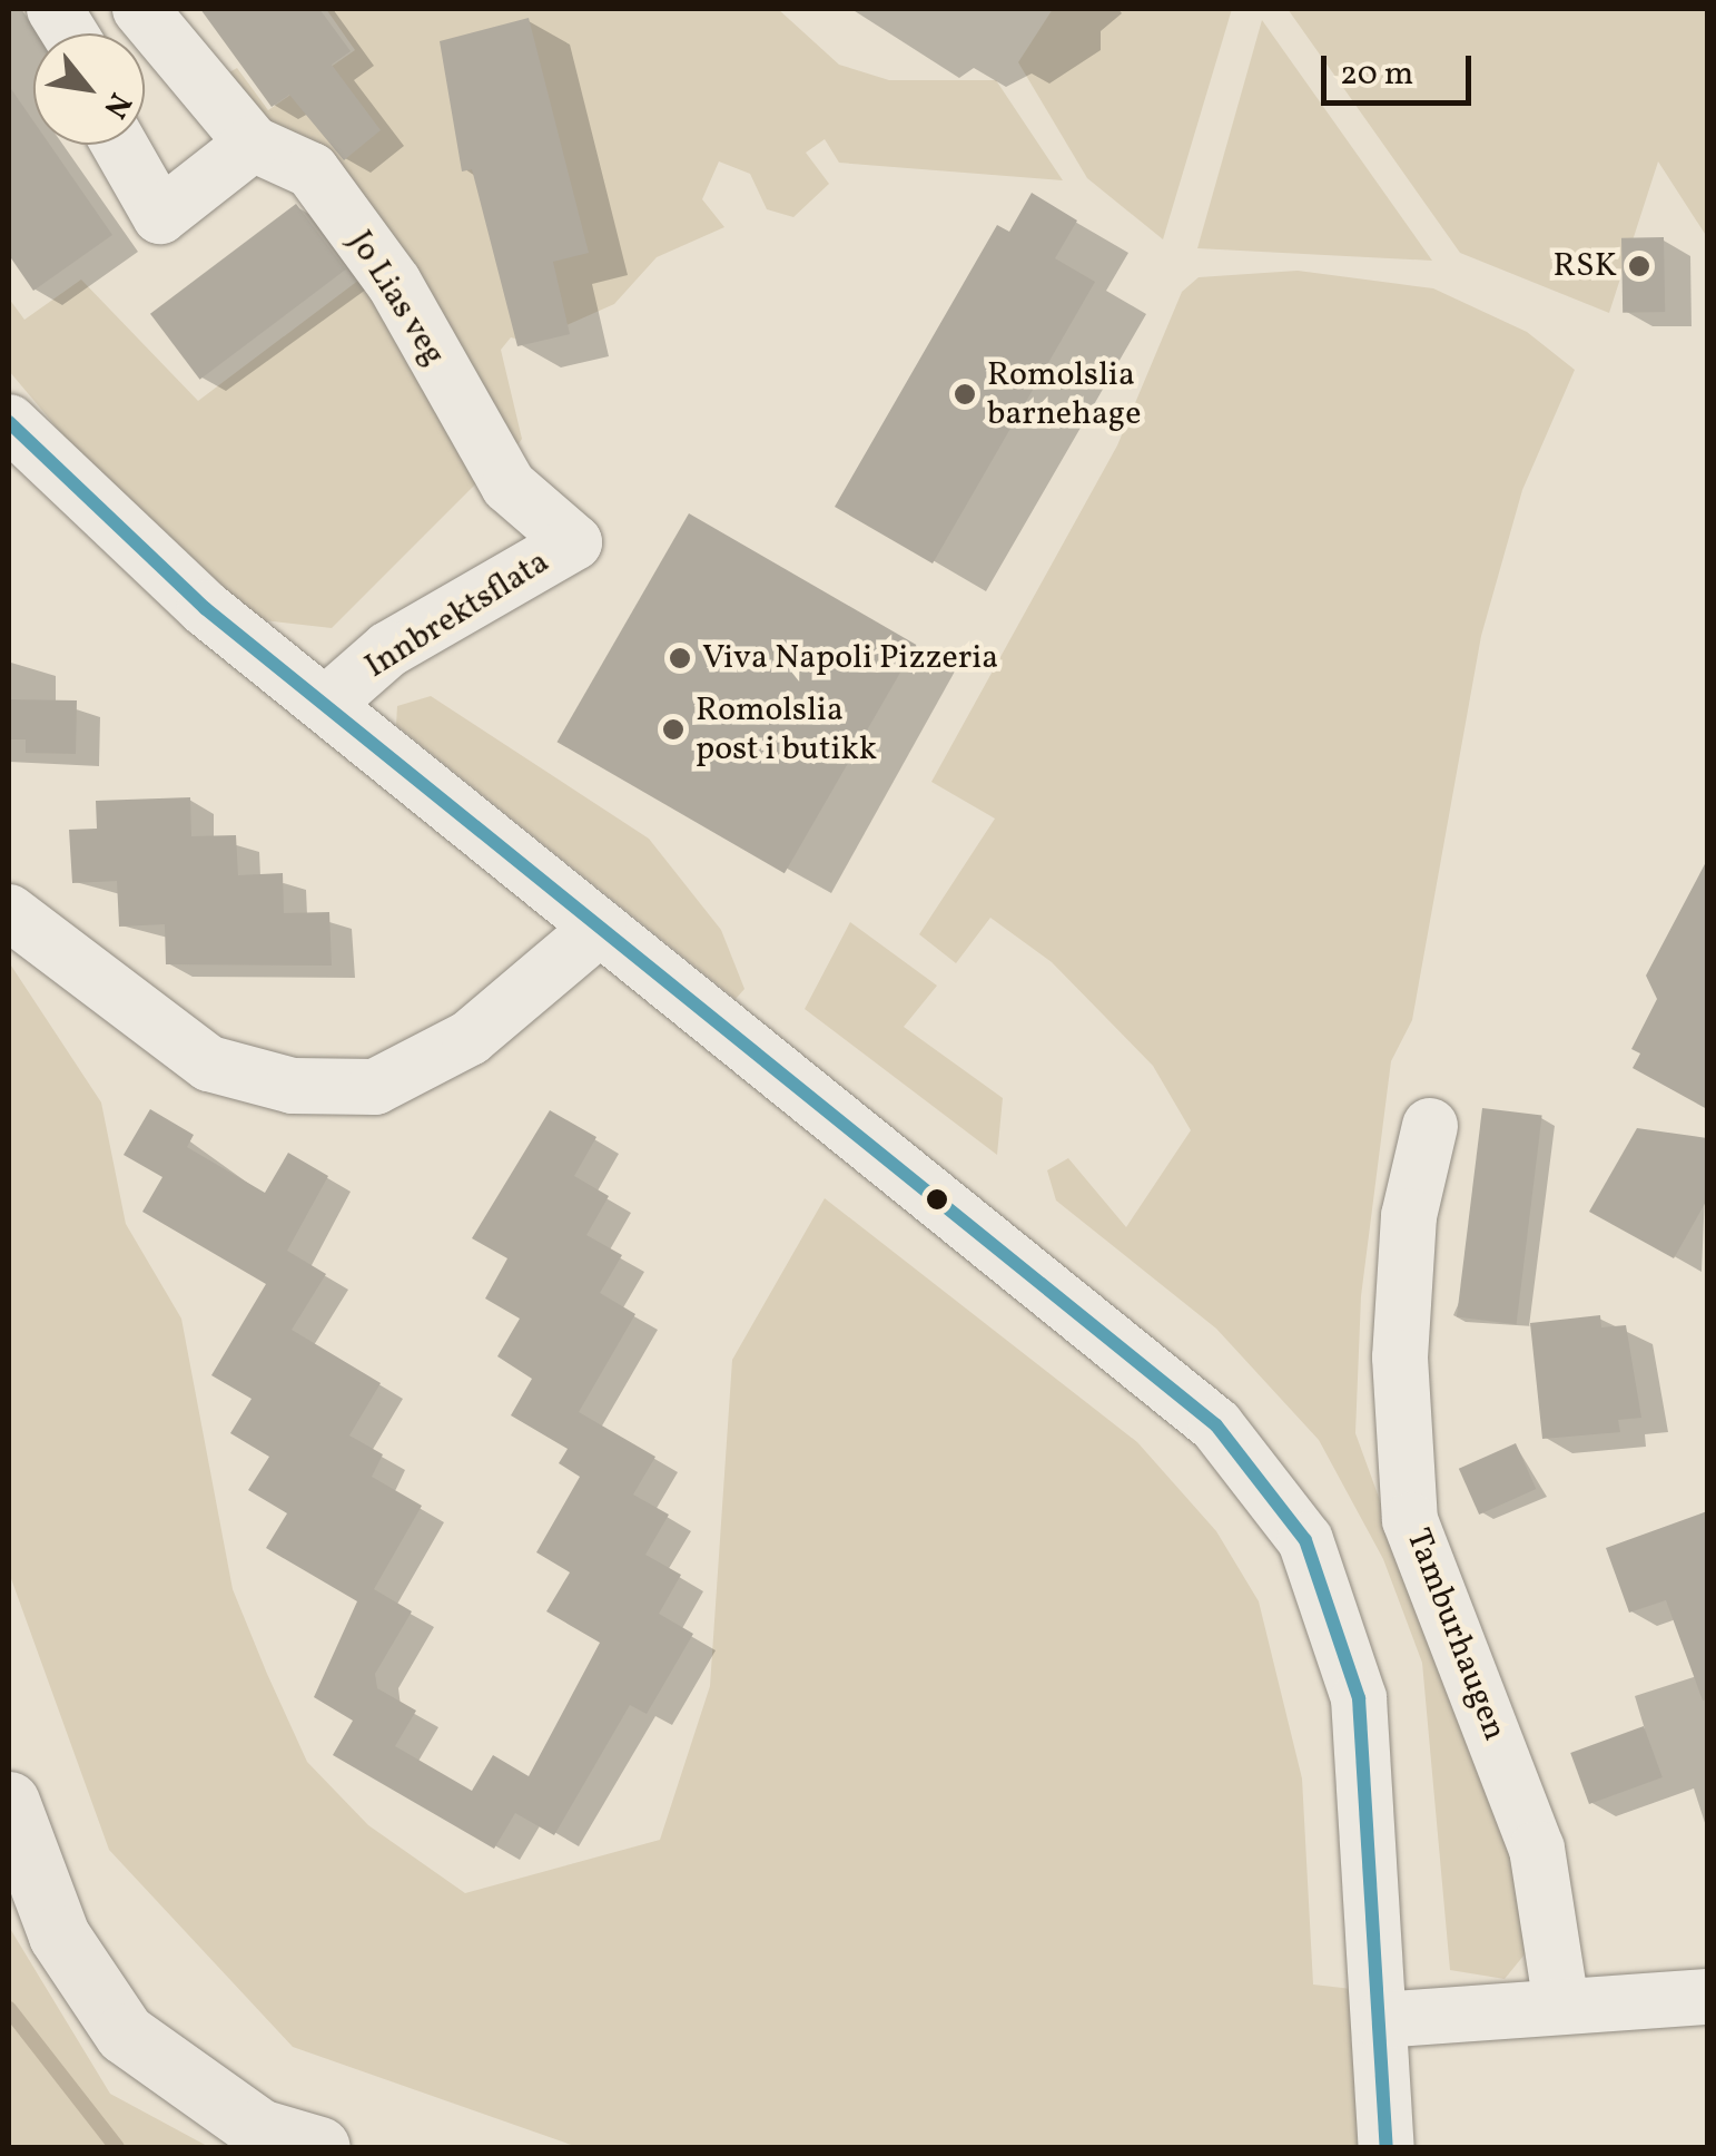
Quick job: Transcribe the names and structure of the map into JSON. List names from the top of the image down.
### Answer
{
  "streets": {
    "street": ["Jo Lias veg", "Innbrektsflata", "Tamburhaugen"]
  },
  "crossings": [
    ["Jo Lias veg", "Innbrektsflata"]
  ],
  "places": [
    "RSK",
    "Romolslia barnehage",
    "Viva Napoli Pizzeria",
    "Romolslia post i butikk"
  ],
  "lines": ["transit line 20"],
  "scale_bar": "20 m",
  "north": "bottom right"
}
